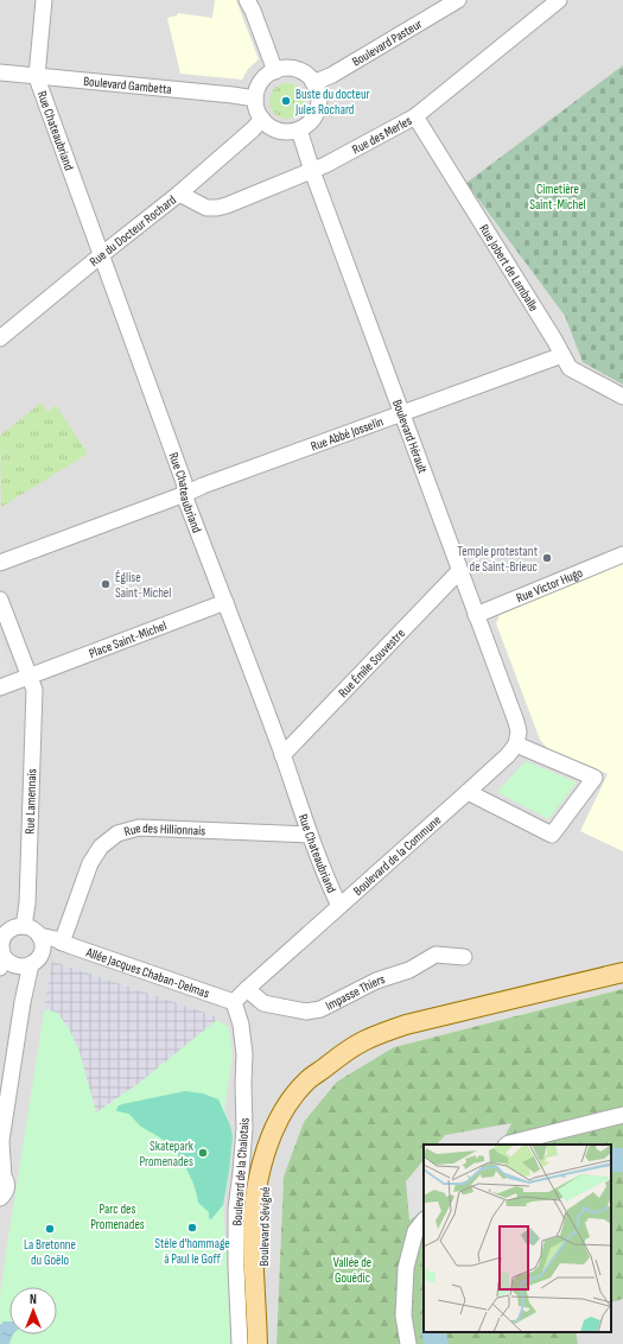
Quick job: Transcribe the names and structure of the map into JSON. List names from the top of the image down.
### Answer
{
  "streets": {
    "main road": ["Boulevard Sévigné"],
    "street": [
      "Boulevard Pasteur",
      "Boulevard Gambetta",
      "Rue Chateaubriand",
      "Rue des Merles",
      "Rue du Docteur Rochard",
      "Rue Jobert de Lamballe",
      "Rue Abbé Josselin",
      "Boulevard Hérault",
      "Rue Victor Hugo",
      "Place Saint-Michel",
      "Rue Émile Souvestre",
      "Rue Lamennais",
      "Rue des Hillionnais",
      "Boulevard de la Commune",
      "Allée Jacques Chaban-Delmas",
      "Impasse Thiers",
      "Boulevard de la Chalotais"
    ]
  },
  "crossings": [
    ["Boulevard Pasteur", "Boulevard Gambetta"],
    ["Boulevard Pasteur", "Rue du Docteur Rochard"],
    ["Boulevard Pasteur", "Boulevard Hérault"],
    ["Boulevard Gambetta", "Rue Chateaubriand"],
    ["Boulevard Gambetta", "Rue du Docteur Rochard"],
    ["Boulevard Gambetta", "Boulevard Hérault"],
    ["Rue Chateaubriand", "Rue du Docteur Rochard"],
    ["Rue Chateaubriand", "Rue Abbé Josselin"],
    ["Rue Chateaubriand", "Place Saint-Michel"],
    ["Rue Chateaubriand", "Rue Émile Souvestre"],
    ["Rue Chateaubriand", "Rue des Hillionnais"],
    ["Rue Chateaubriand", "Boulevard de la Commune"],
    ["Rue des Merles", "Rue du Docteur Rochard"],
    ["Rue des Merles", "Rue Jobert de Lamballe"],
    ["Rue des Merles", "Boulevard Hérault"],
    ["Rue du Docteur Rochard", "Boulevard Hérault"],
    ["Rue Jobert de Lamballe", "Rue Abbé Josselin"],
    ["Rue Abbé Josselin", "Boulevard Hérault"],
    ["Boulevard Hérault", "Rue Victor Hugo"],
    ["Boulevard Hérault", "Rue Émile Souvestre"],
    ["Boulevard Hérault", "Boulevard de la Commune"],
    ["Place Saint-Michel", "Rue Lamennais"],
    ["Rue Lamennais", "Allée Jacques Chaban-Delmas"],
    ["Rue des Hillionnais", "Allée Jacques Chaban-Delmas"],
    ["Boulevard de la Commune", "Allée Jacques Chaban-Delmas"],
    ["Boulevard de la Commune", "Impasse Thiers"],
    ["Boulevard de la Commune", "Boulevard de la Chalotais"],
    ["Allée Jacques Chaban-Delmas", "Boulevard de la Chalotais"]
  ],
  "parks": ["Cimetière Saint-Michel", "Parc des Promenades", "Vallée de Gouédic"],
  "places": [
    "Buste du docteur Jules Rochard",
    "Temple protestant de Saint-Brieuc",
    "Église Saint-Michel",
    "Skatepark Promenades",
    "Stèle d'hommage à Paul le Goff",
    "La Bretonne du Goëlo"
  ],
  "north": "top"
}
